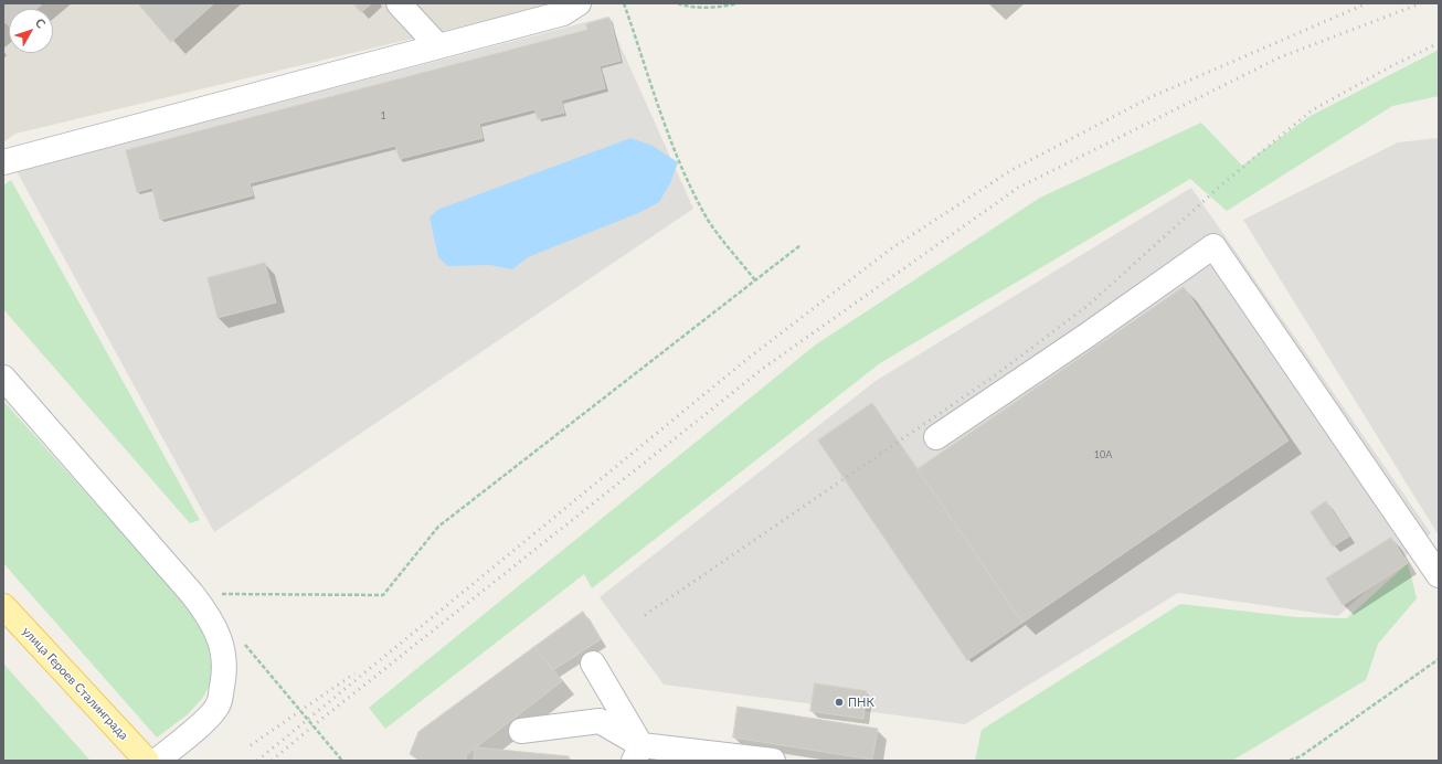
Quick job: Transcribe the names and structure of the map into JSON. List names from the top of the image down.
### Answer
{
  "streets": {
    "main road": ["улица Героев Сталинграда"]
  },
  "places": ["ПНК"],
  "house_numbers": ["1", "10А"],
  "north": "top right"
}
